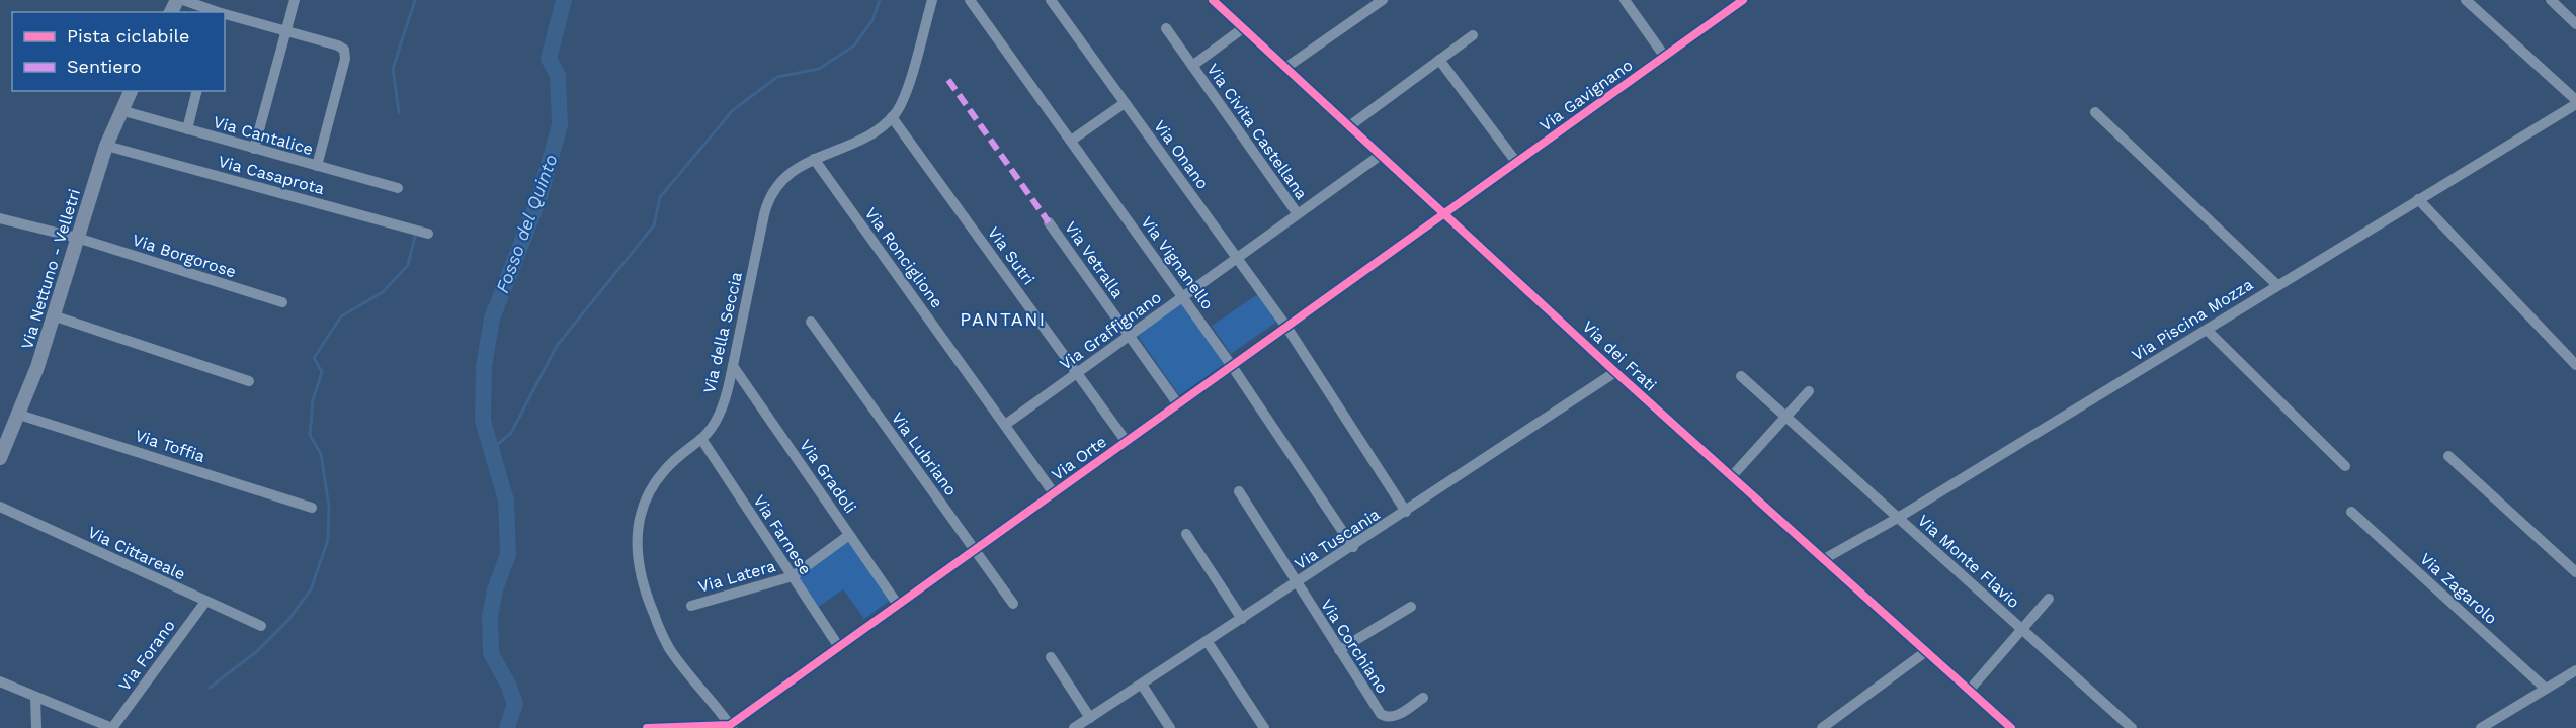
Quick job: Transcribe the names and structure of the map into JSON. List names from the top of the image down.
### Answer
{
  "streets": {
    "main road": ["Via Nettuno - Velletri"],
    "street": [
      "Via Gavignano",
      "Via Civita Castellana",
      "Via Cantalice",
      "Via Onano",
      "Via Casaprota",
      "Via Borgorose",
      "Via Sutri",
      "Via Ronciglione",
      "Via Vetralla",
      "Via Vignanello",
      "Via Piscina Mozza",
      "Via Graffignano",
      "Via della Seccia",
      "Via dei Frati",
      "Via Toffia",
      "Via Lubriano",
      "Via Orte",
      "Via Gradoli",
      "Via Farnese",
      "Via Tuscania",
      "Via Cittareale",
      "Via Monte Flavio",
      "Via Latera",
      "Via Zagarolo",
      "Via Corchiano",
      "Via Forano"
    ]
  },
  "crossings": [
    ["Via Gavignano", "Via dei Frati"],
    ["Via Gavignano", "Via Orte"],
    ["Via Civita Castellana", "Via Graffignano"],
    ["Via Civita Castellana", "Via dei Frati"],
    ["Via Cantalice", "Via Nettuno - Velletri"],
    ["Via Onano", "Via Graffignano"],
    ["Via Onano", "Via Orte"],
    ["Via Onano", "Via Tuscania"],
    ["Via Casaprota", "Via Nettuno - Velletri"],
    ["Via Borgorose", "Via Nettuno - Velletri"],
    ["Via Sutri", "Via Graffignano"],
    ["Via Sutri", "Via della Seccia"],
    ["Via Sutri", "Via Orte"],
    ["Via Ronciglione", "Via Graffignano"],
    ["Via Ronciglione", "Via della Seccia"],
    ["Via Ronciglione", "Via Orte"],
    ["Via Vetralla", "Via Graffignano"],
    ["Via Vetralla", "Via Orte"],
    ["Via Vignanello", "Via Graffignano"],
    ["Via Vignanello", "Via Orte"],
    ["Via Vignanello", "Via Tuscania"],
    ["Via Nettuno - Velletri", "Via Toffia"],
    ["Via Piscina Mozza", "Via dei Frati"],
    ["Via Piscina Mozza", "Via Monte Flavio"],
    ["Via Graffignano", "Via dei Frati"],
    ["Via della Seccia", "Via Orte"],
    ["Via della Seccia", "Via Gradoli"],
    ["Via della Seccia", "Via Farnese"],
    ["Via dei Frati", "Via Orte"],
    ["Via dei Frati", "Via Tuscania"],
    ["Via Lubriano", "Via Orte"],
    ["Via Orte", "Via Gradoli"],
    ["Via Orte", "Via Farnese"],
    ["Via Gradoli", "Via Latera"],
    ["Via Farnese", "Via Latera"],
    ["Via Tuscania", "Via Corchiano"],
    ["Via Cittareale", "Via Forano"]
  ],
  "districts": ["PANTANI"],
  "water": ["Fosso del Quinto"],
  "legend": ["Pista ciclabile", "Sentiero"]
}
